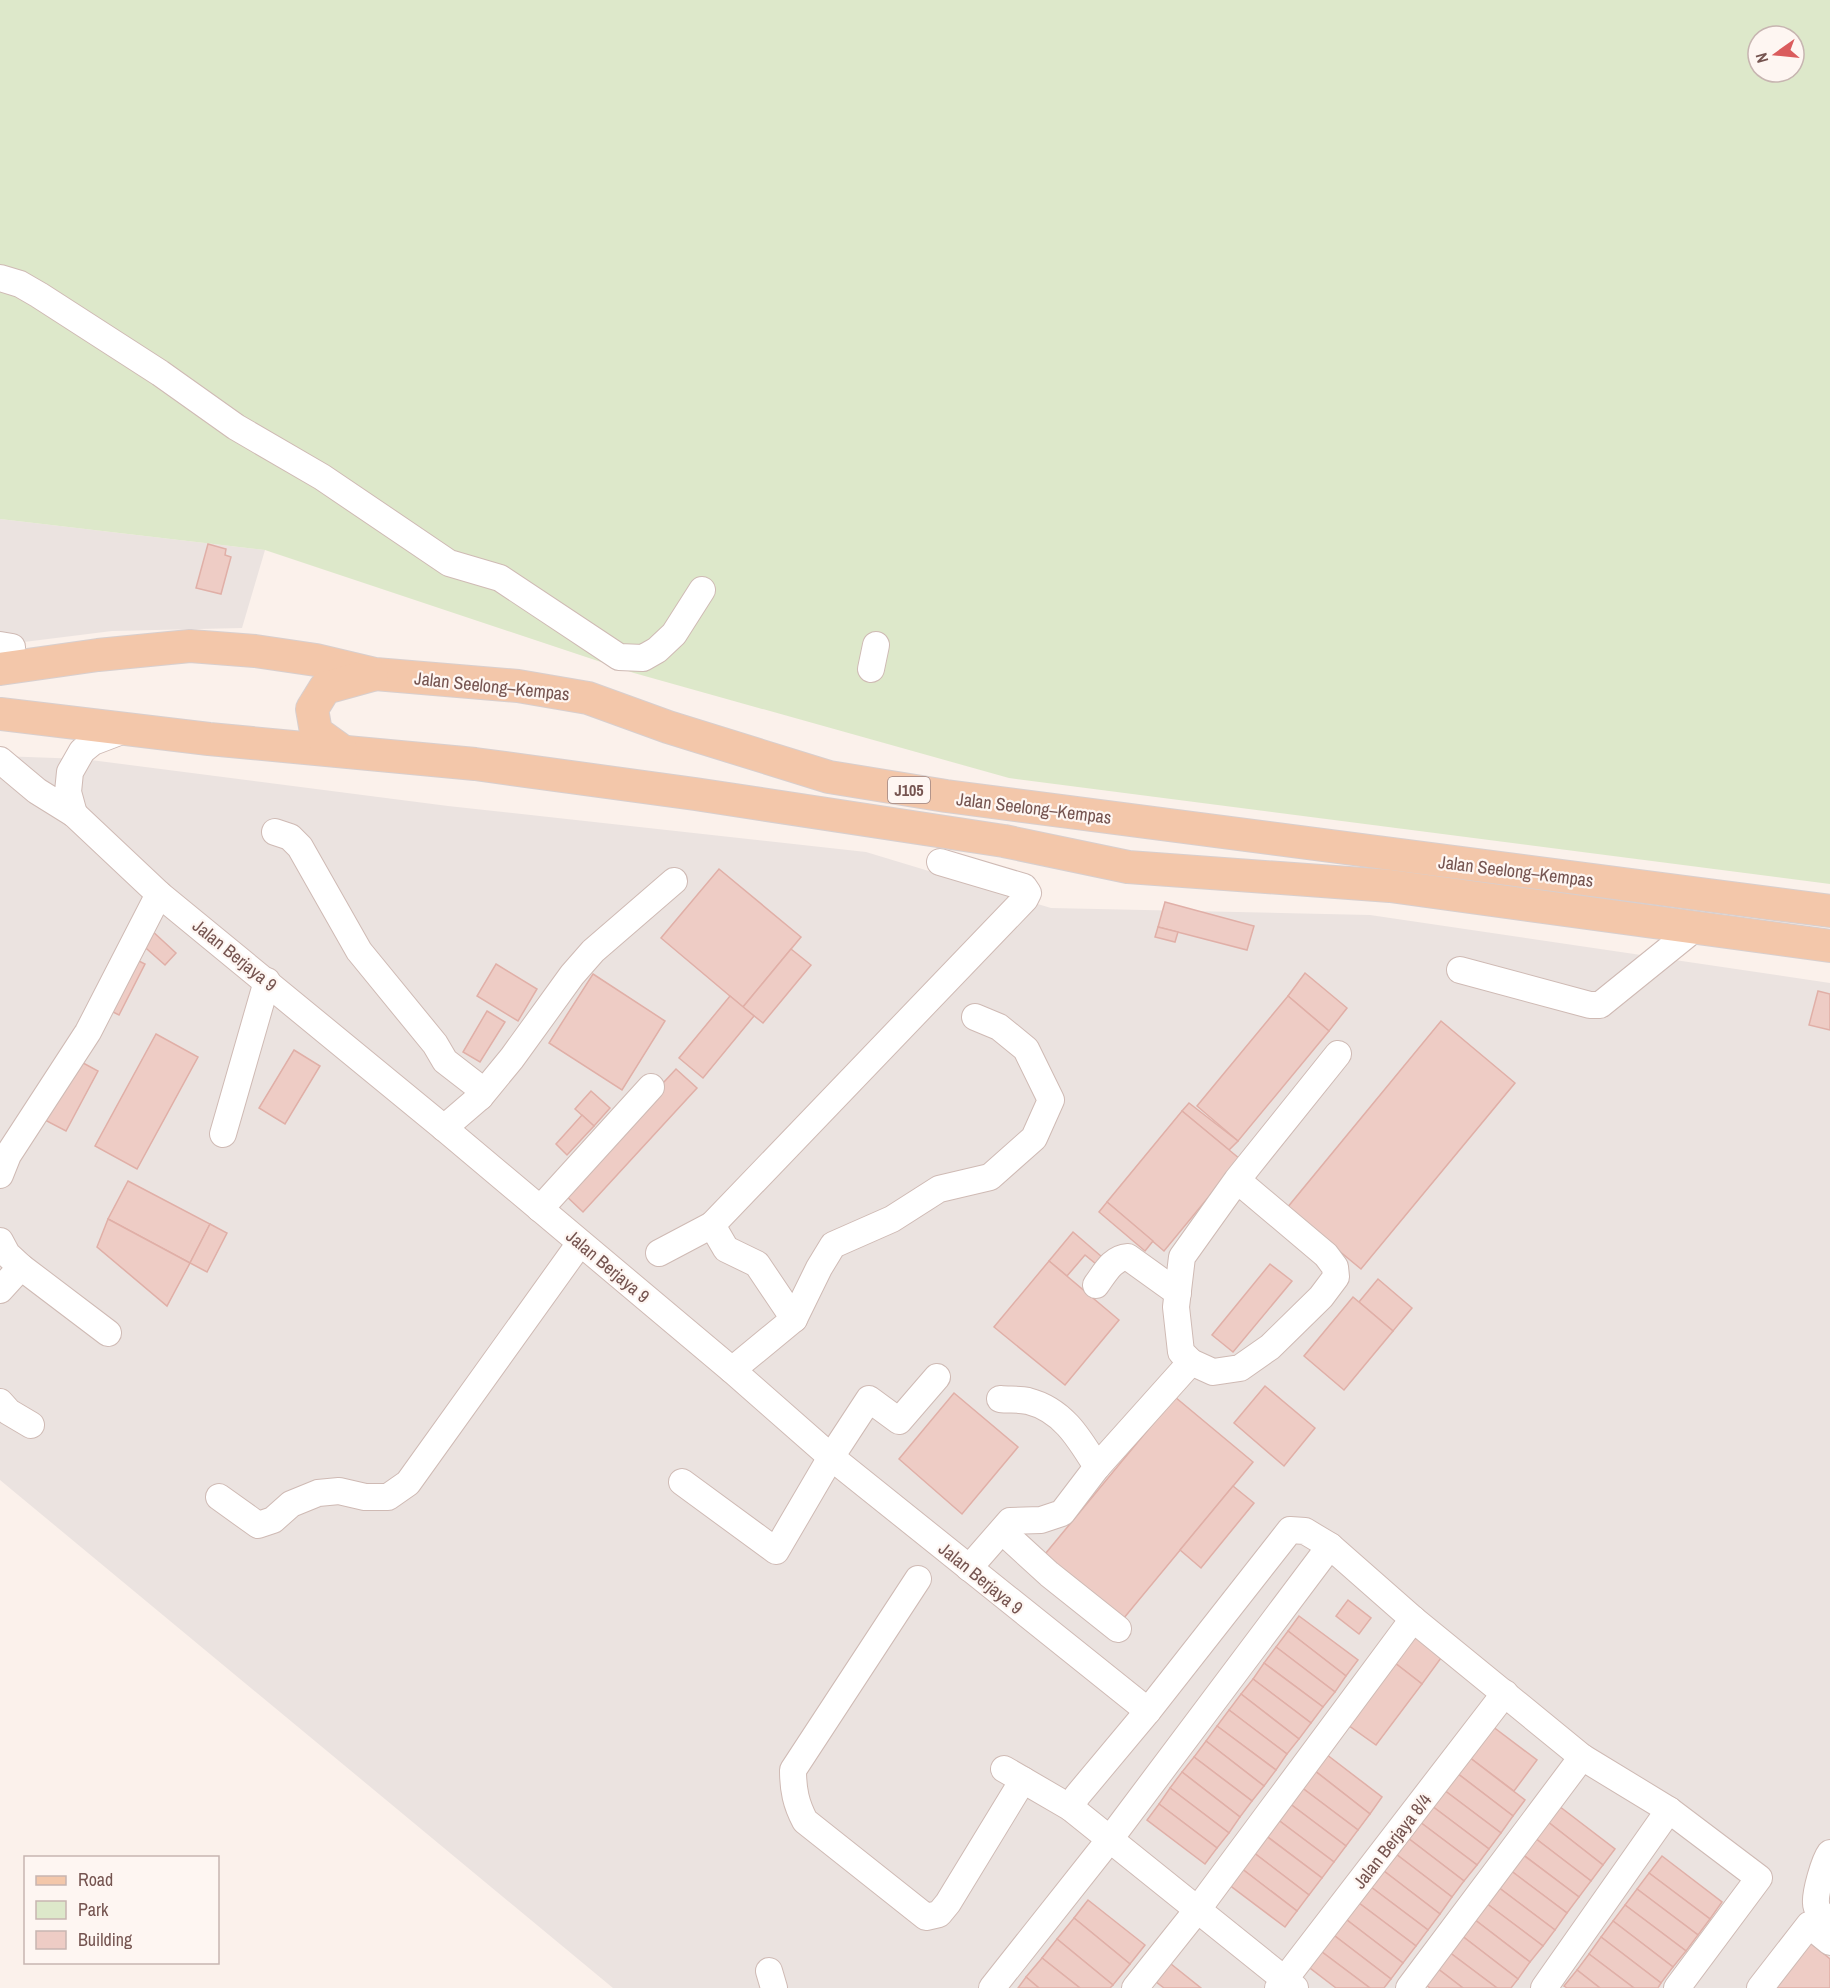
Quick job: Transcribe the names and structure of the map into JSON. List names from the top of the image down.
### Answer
{
  "streets": {
    "main road": ["Jalan Seelong–Kempas", "J105"],
    "street": ["Jalan Berjaya 9", "Jalan Berjaya 8/4"]
  },
  "legend": ["Road", "Park", "Building"],
  "north": "left"
}
